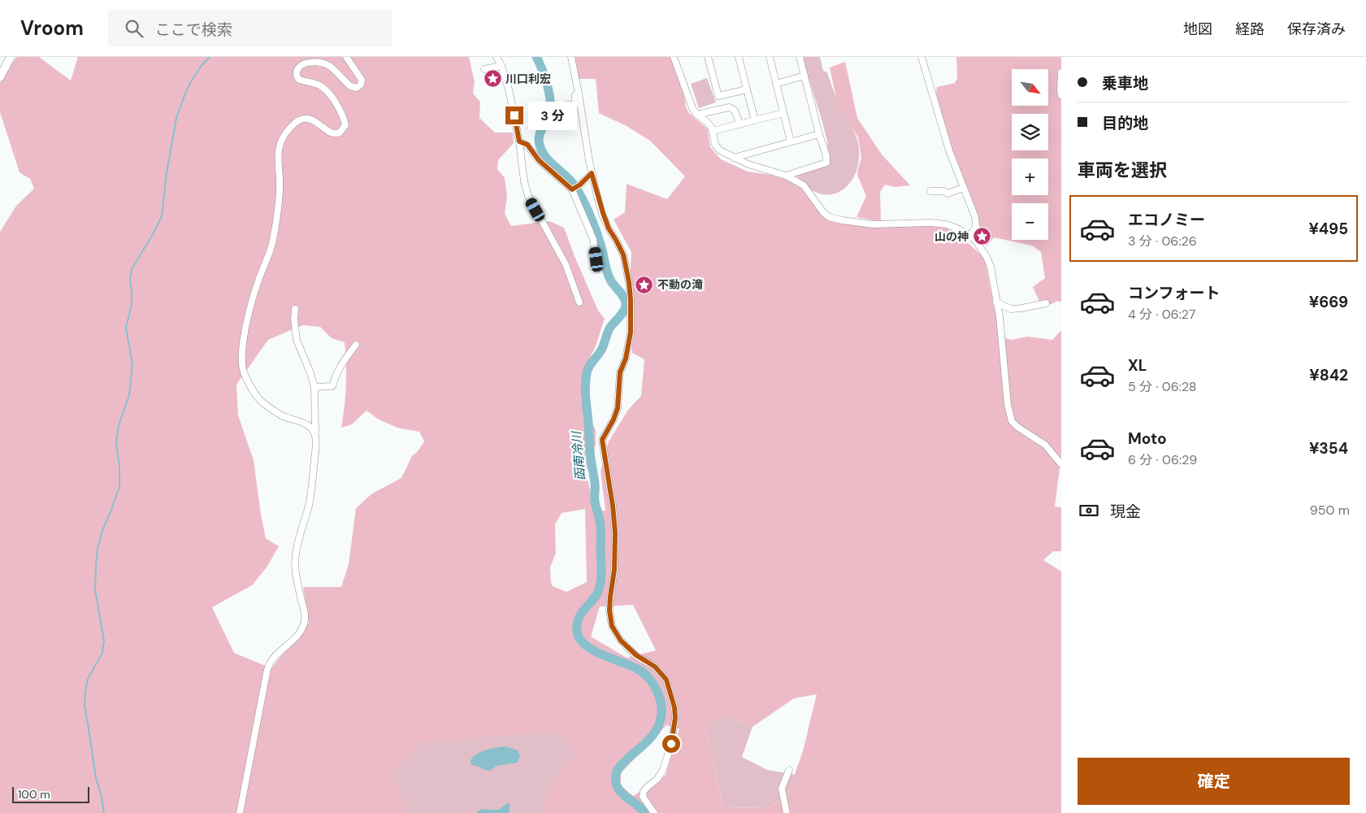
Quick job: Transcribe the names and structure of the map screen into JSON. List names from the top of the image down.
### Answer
{
  "water": ["函南冷川"],
  "places": {
    "place": ["川口利宏", "山の神", "不動の滝"]
  },
  "scale_bar": "100 m",
  "north": "bottom right",
  "page": {
    "header": "Vroom",
    "search": "ここで検索",
    "nav": ["地図", "経路", "保存済み"],
    "banner": ["乗車地", "目的地"],
    "map_buttons": ["+", "−"],
    "bubble": "3 分",
    "heading": "車両を選択",
    "list": [
      {
        "name": "エコノミー",
        "note": "3 分 · 06:26",
        "value": "¥495"
      },
      {
        "name": "コンフォート",
        "note": "4 分 · 06:27",
        "value": "¥669"
      },
      {
        "name": "XL",
        "note": "5 分 · 06:28",
        "value": "¥842"
      },
      {
        "name": "Moto",
        "note": "6 分 · 06:29",
        "value": "¥354"
      }
    ],
    "pay": ["現金", "950 m"],
    "buttons": "確定",
    "scale": "100 m"
  }
}
